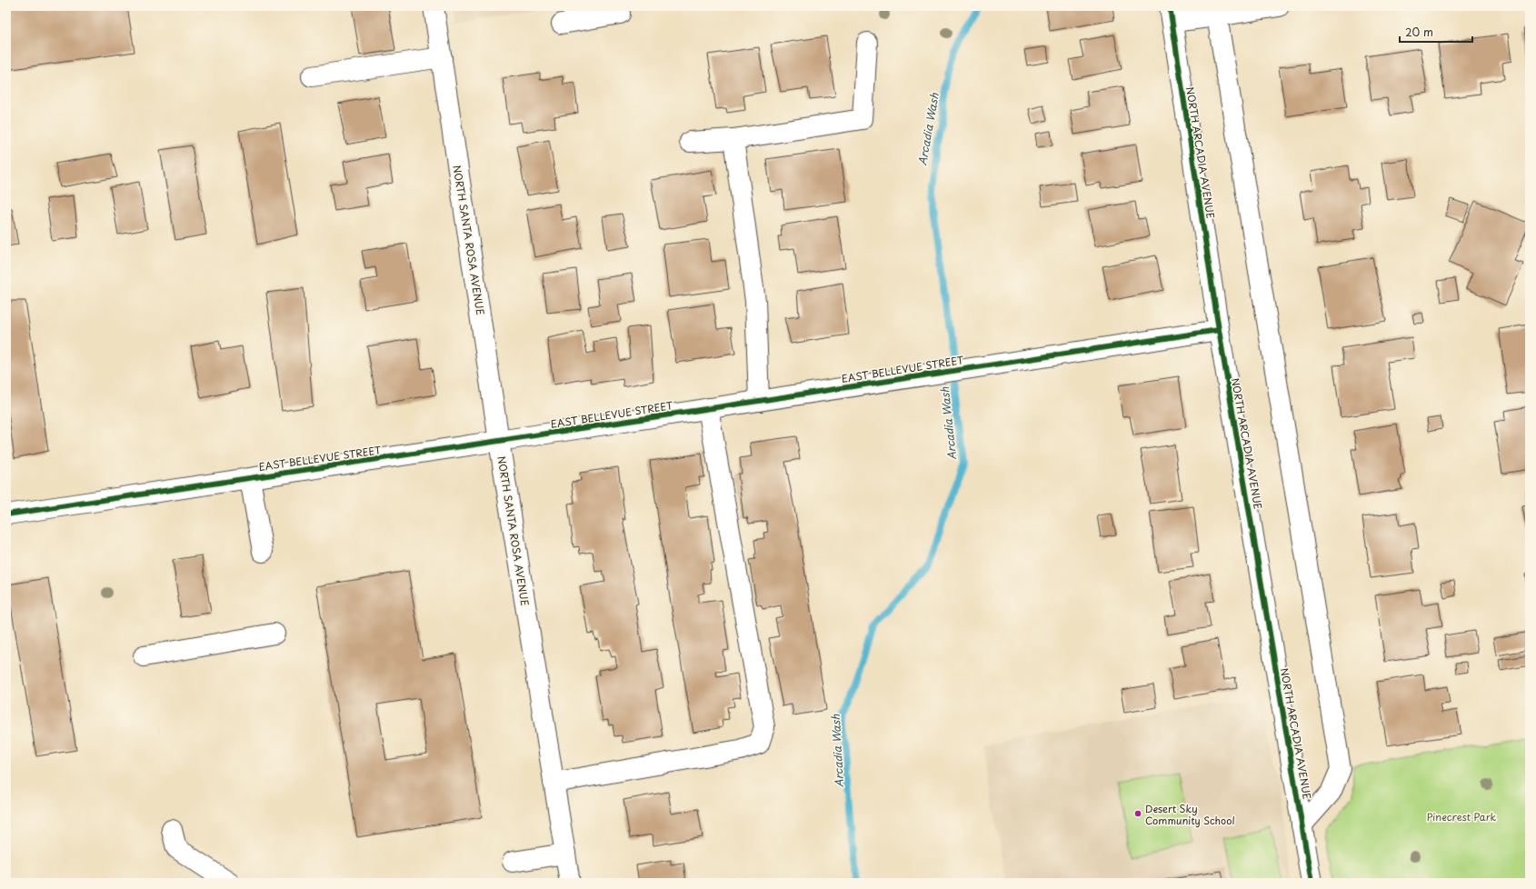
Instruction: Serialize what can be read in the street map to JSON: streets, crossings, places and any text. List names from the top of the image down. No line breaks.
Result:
{"streets":{"street":["NORTH ARCADIA AVENUE","NORTH SANTA ROSA AVENUE","EAST BELLEVUE STREET"]},"crossings":[["NORTH ARCADIA AVENUE","EAST BELLEVUE STREET"],["NORTH SANTA ROSA AVENUE","EAST BELLEVUE STREET"]],"water":["Arcadia Wash"],"parks":["Pinecrest Park"],"places":["Desert Sky Community School"],"scale_bar":"20 m"}
